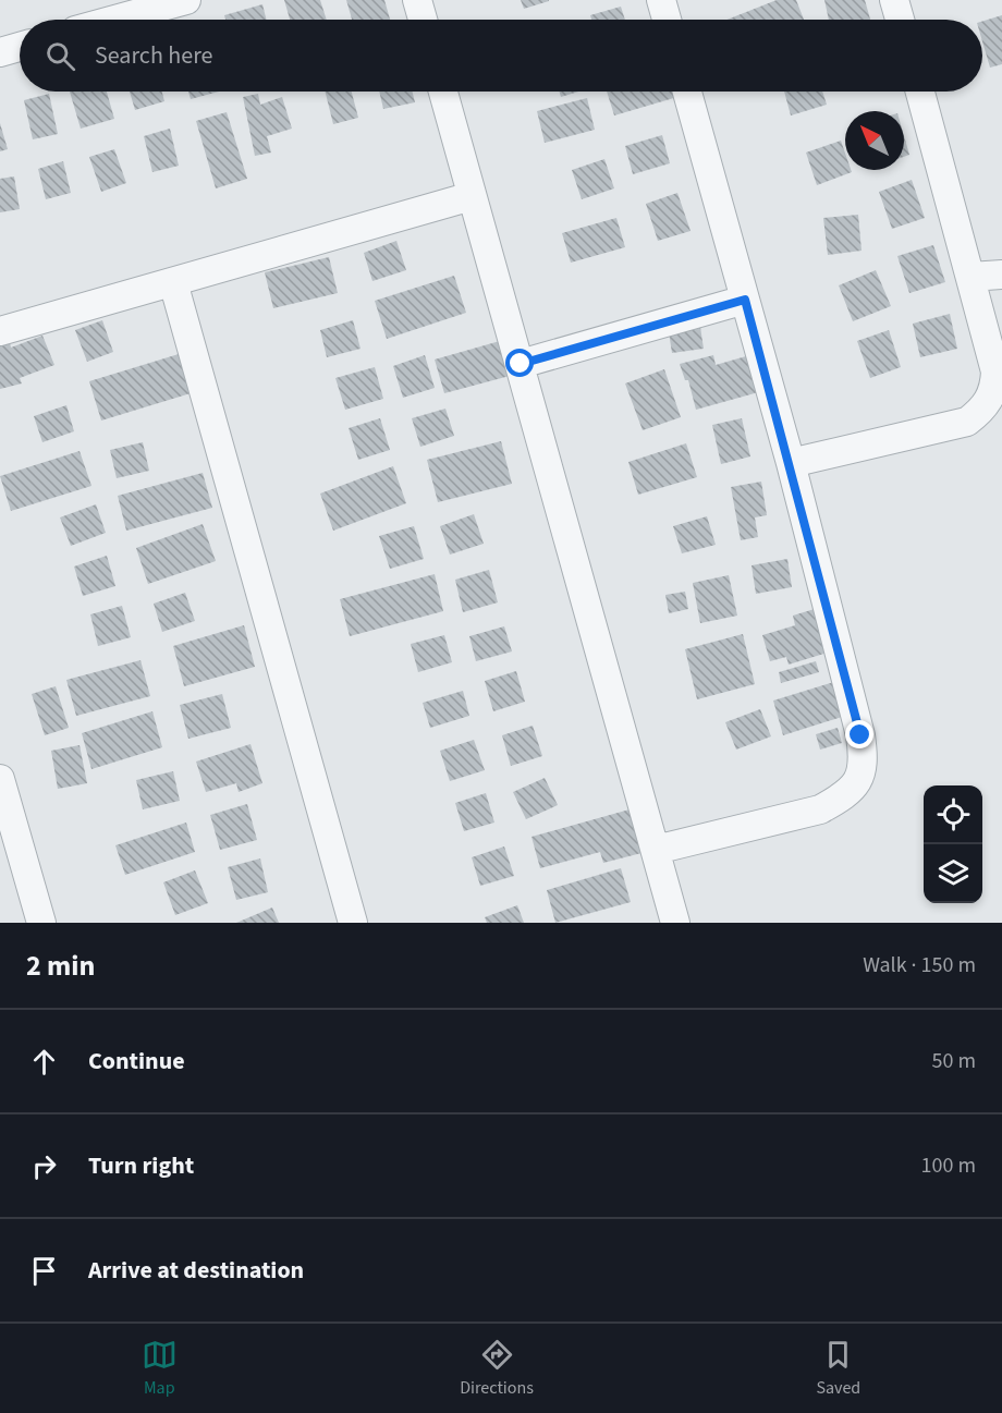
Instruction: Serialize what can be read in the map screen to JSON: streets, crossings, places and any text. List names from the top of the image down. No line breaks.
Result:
{"north":"top left","page":{"search":"Search here","heading":["2 min","Walk · 150 m"],"list":[["Continue","50 m"],["Turn right","100 m"],"Arrive at destination"],"nav":["Map","Directions","Saved"]}}
